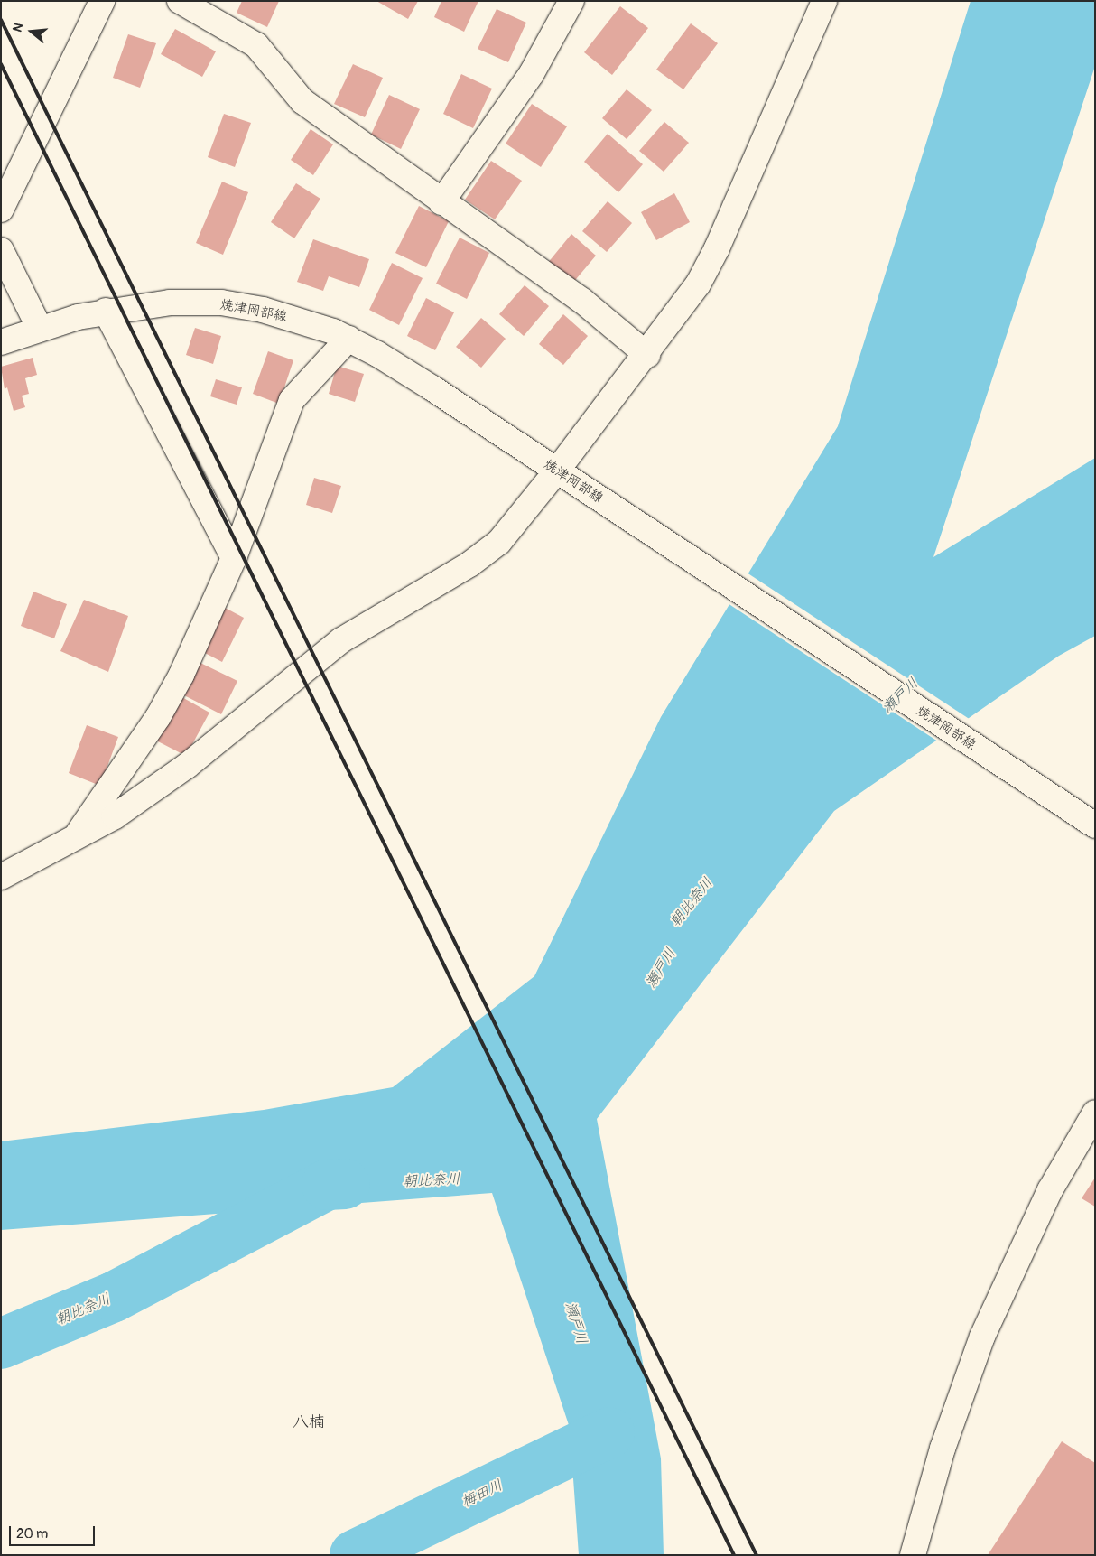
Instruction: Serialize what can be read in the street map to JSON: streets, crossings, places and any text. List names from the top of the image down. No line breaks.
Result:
{"streets":{"street":["焼津岡部線"]},"districts":["八楠"],"water":["瀬戸川","朝比奈川","梅田川"],"scale_bar":"20 m","north":"left"}
